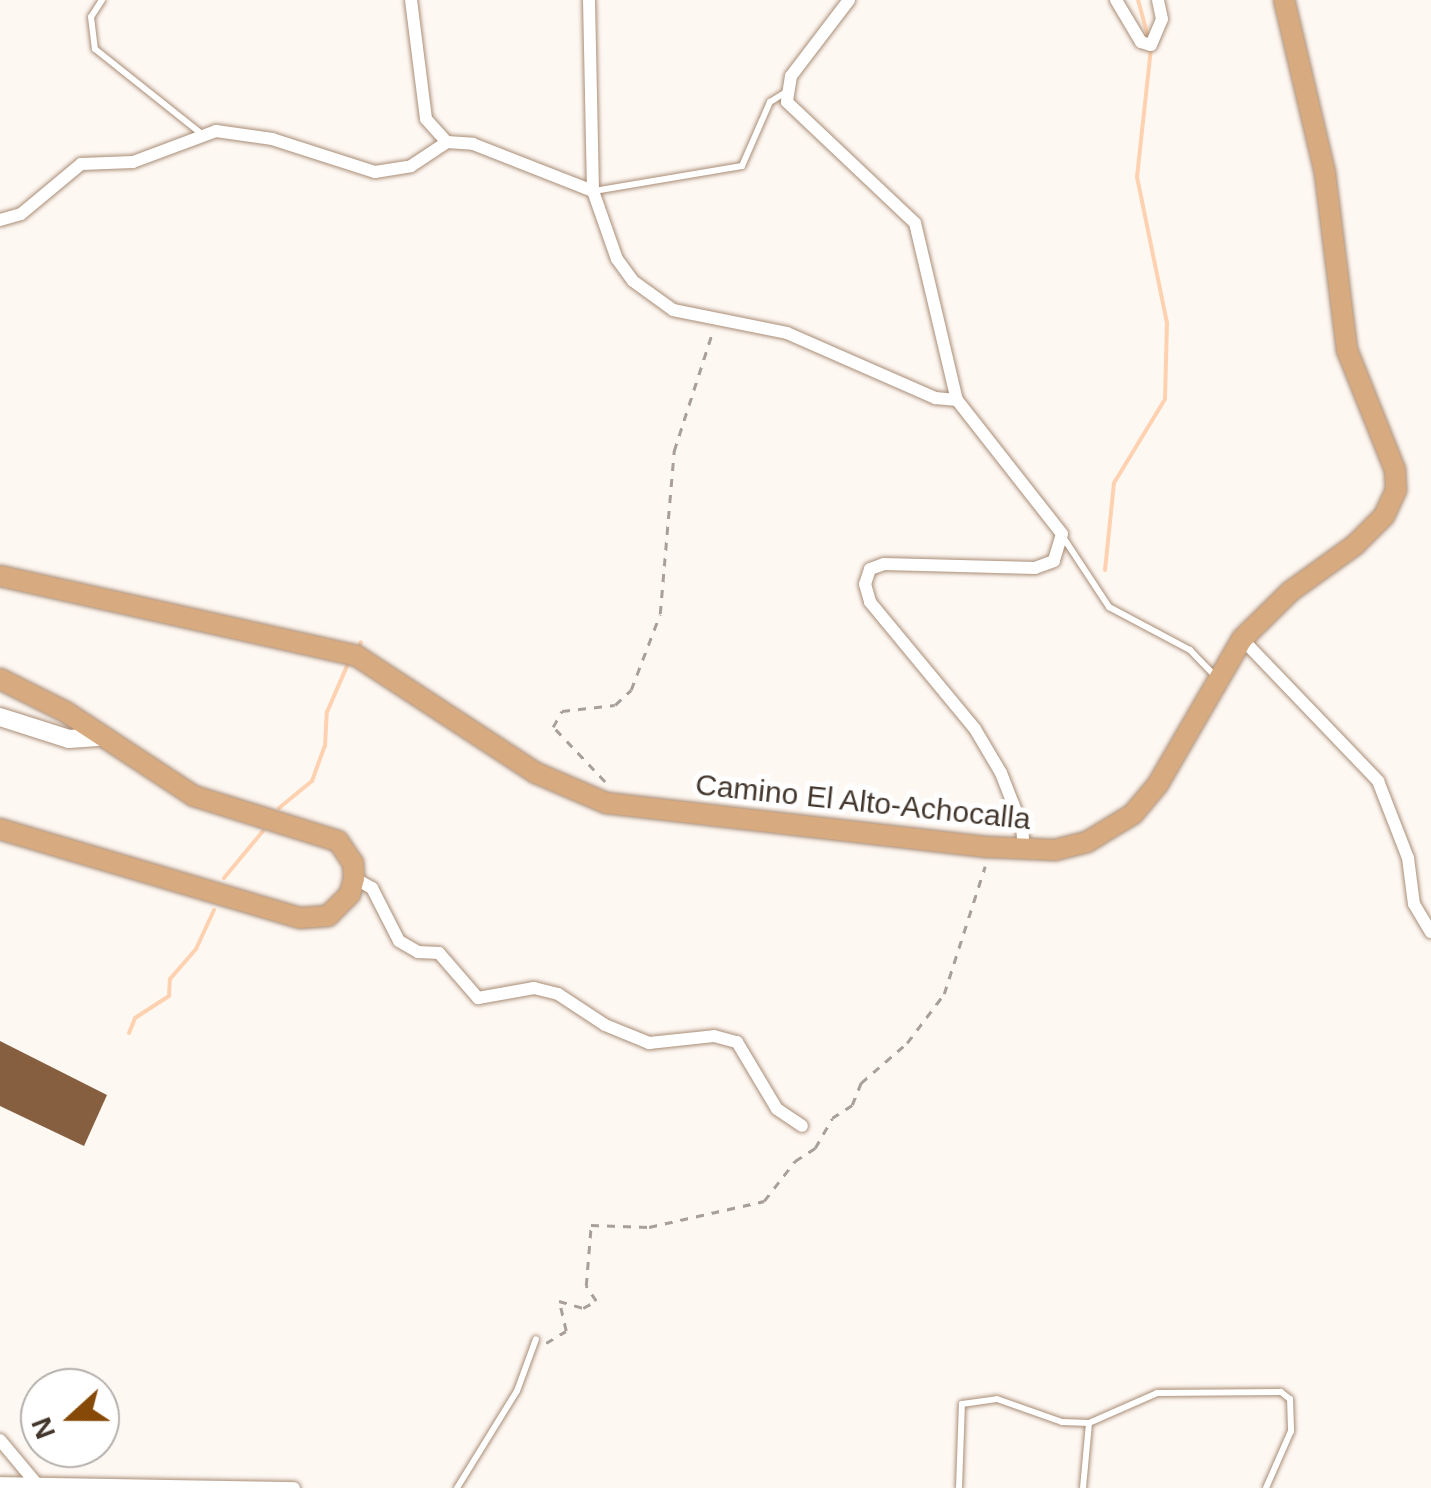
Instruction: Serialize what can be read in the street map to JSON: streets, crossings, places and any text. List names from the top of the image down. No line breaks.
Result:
{"streets":{"main road":["Camino El Alto-Achocalla"]},"north":"left"}
